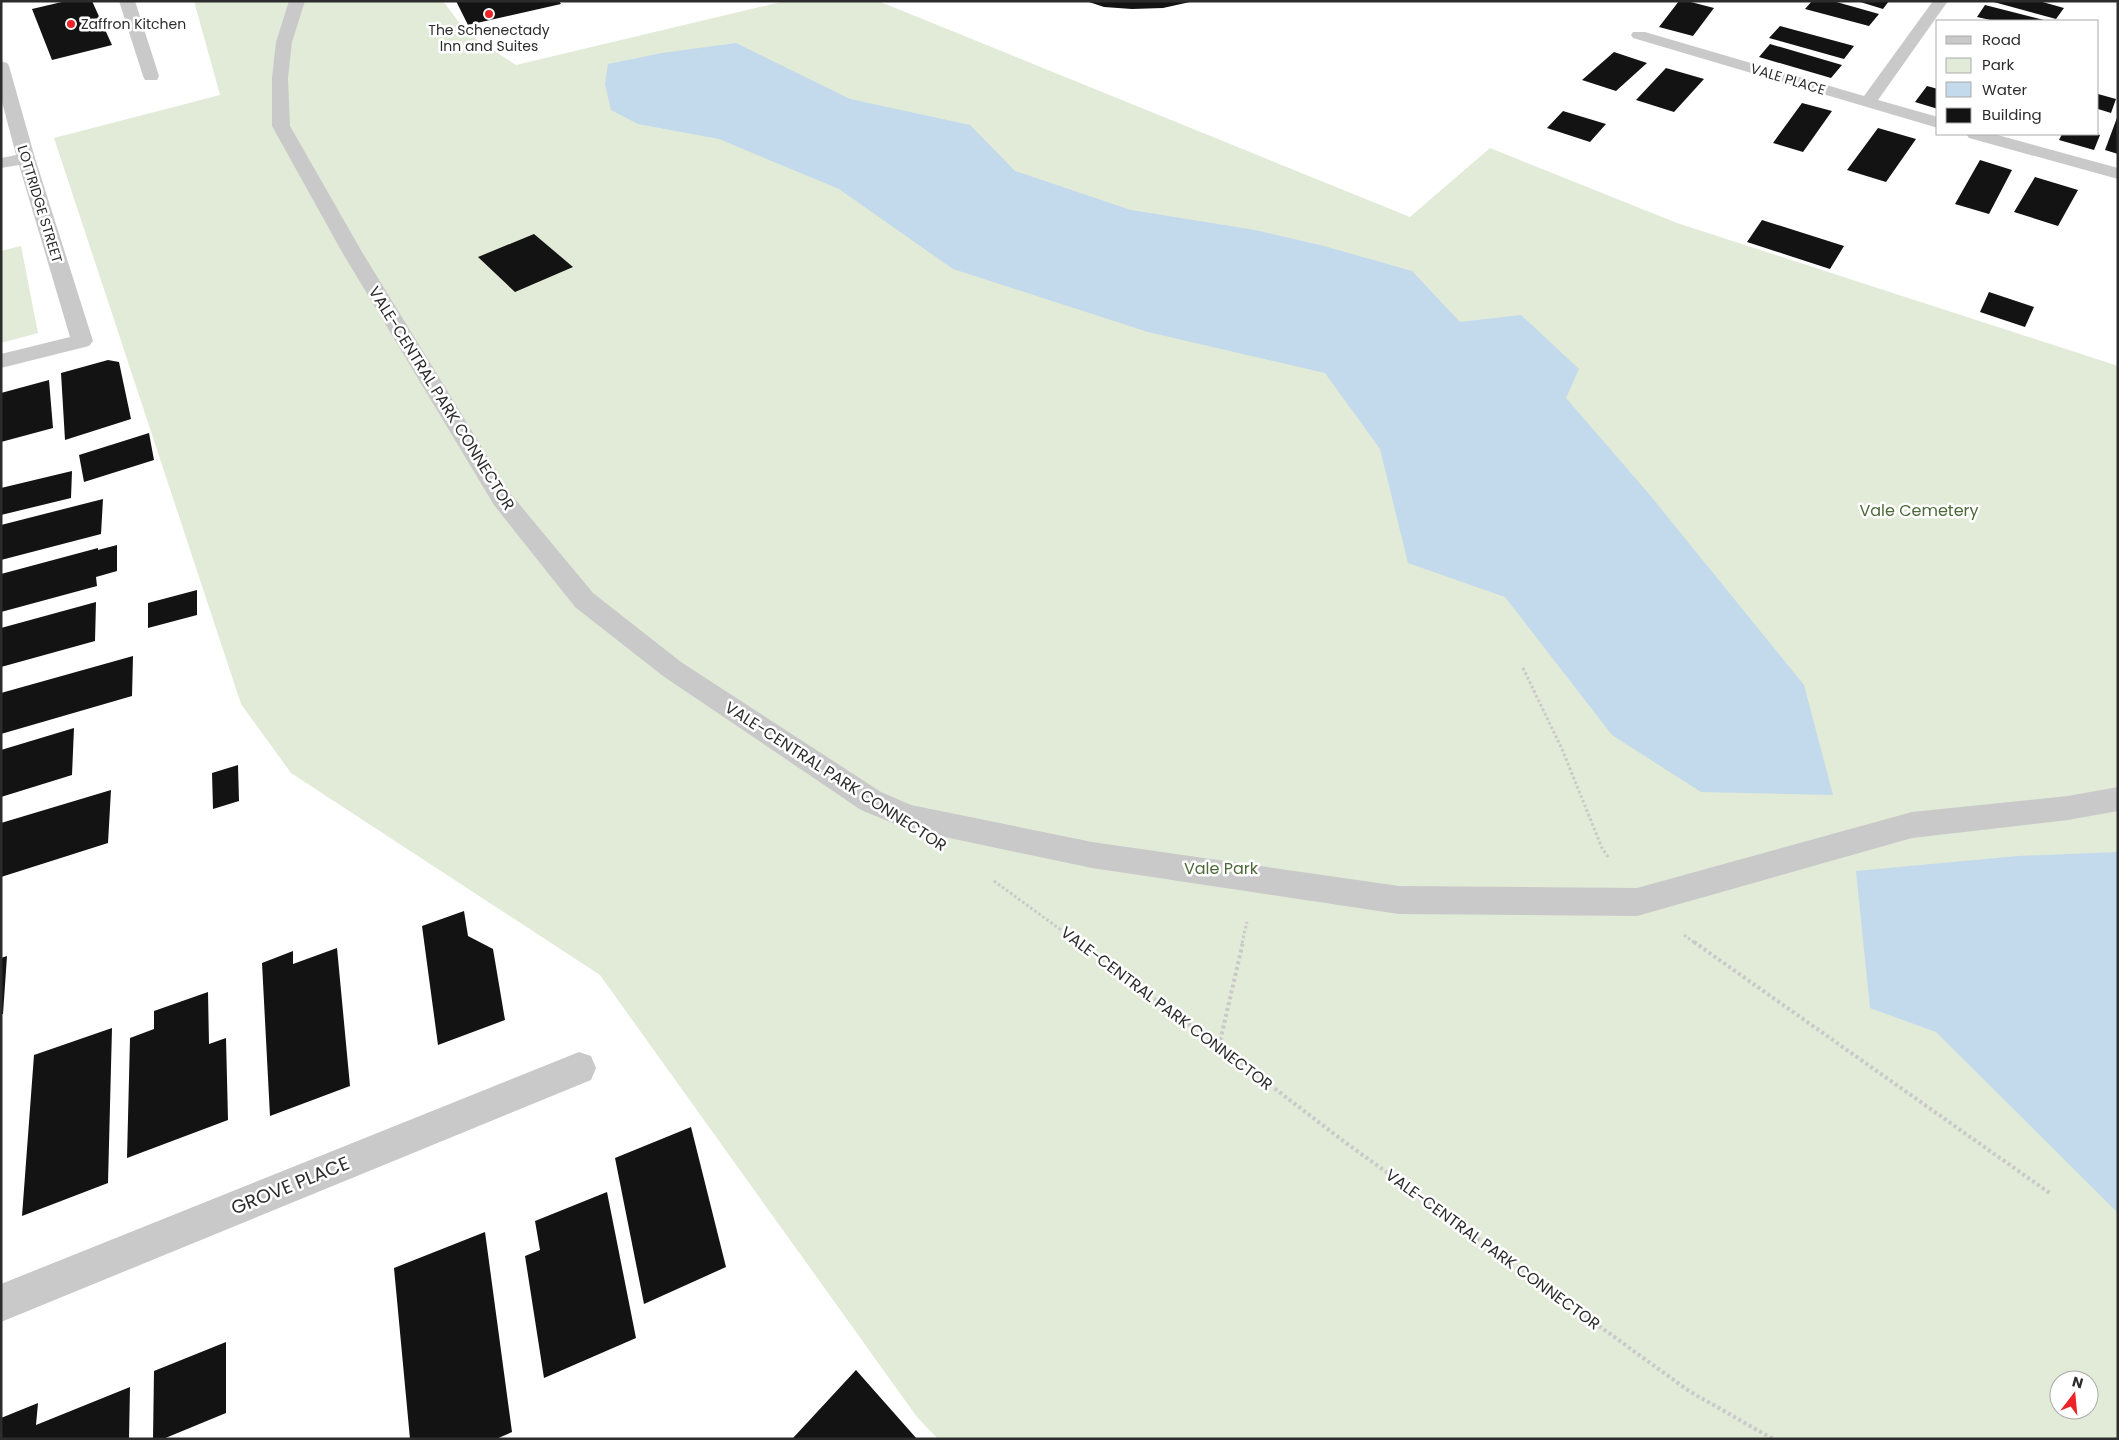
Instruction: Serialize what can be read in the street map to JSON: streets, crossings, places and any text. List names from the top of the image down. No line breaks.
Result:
{"streets":{"street":["VALE PLACE","LOTTRIDGE STREET","VALE-CENTRAL PARK CONNECTOR","GROVE PLACE"]},"parks":["Vale Cemetery","Vale Park"],"places":["The Schenectady Inn and Suites","Zaffron Kitchen"],"legend":["Road","Park","Water","Building"],"north":"top"}
